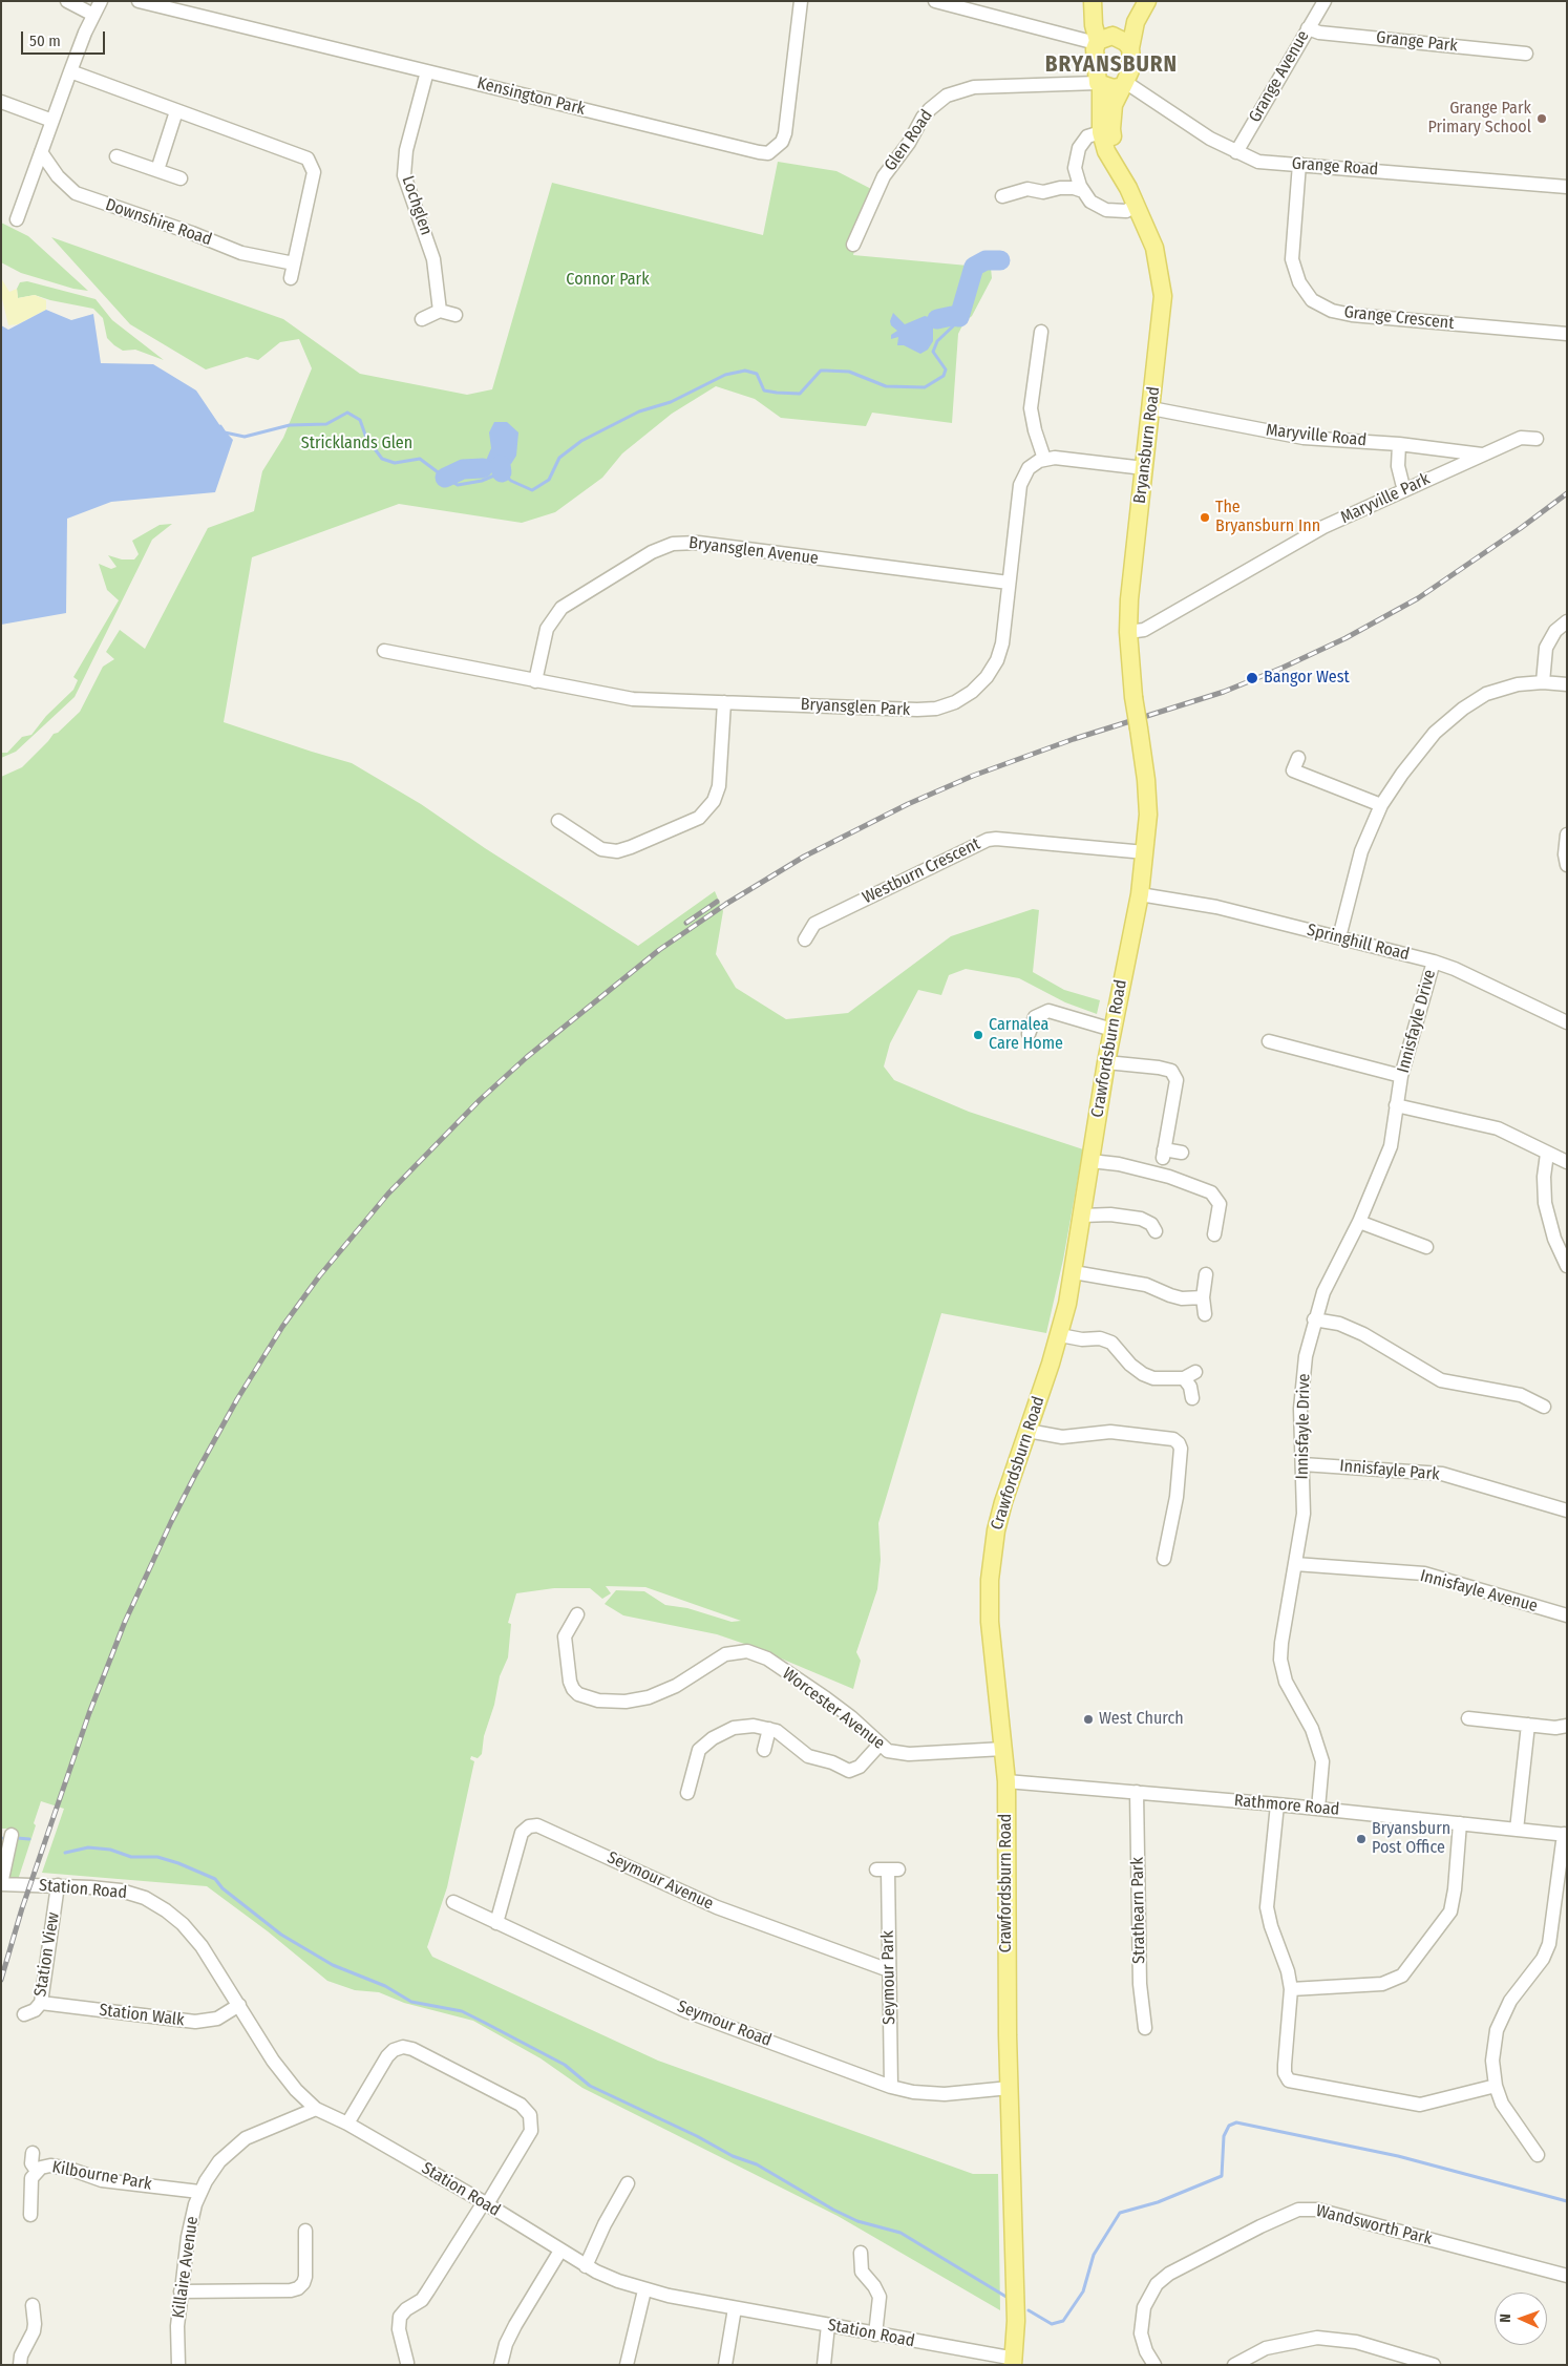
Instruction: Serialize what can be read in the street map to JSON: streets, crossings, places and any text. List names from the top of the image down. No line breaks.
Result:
{"streets":{"main road":["Bryansburn Road","Crawfordsburn Road"],"street":["Grange Park","Grange Avenue","Kensington Park","Glen Road","Grange Road","Lochglen","Downshire Road","Grange Crescent","Maryville Road","Maryville Park","Bryansglen Avenue","Bryansglen Park","Westburn Crescent","Springhill Road","Innisfayle Drive","Innisfayle Park","Innisfayle Avenue","Worcester Avenue","Rathmore Road","Seymour Avenue","Station Road","Strathearn Park","Station View","Seymour Park","Station Walk","Seymour Road","Kilbourne Park","Wandsworth Park","Killaire Avenue"]},"crossings":[["Grange Park","Grange Avenue"],["Grange Avenue","Grange Road"],["Kensington Park","Lochglen"],["Glen Road","Bryansburn Road"],["Grange Road","Grange Crescent"],["Grange Road","Bryansburn Road"],["Maryville Road","Bryansburn Road"],["Maryville Road","Maryville Park"],["Bryansburn Road","Maryville Park"],["Bryansburn Road","Crawfordsburn Road"],["Bryansglen Avenue","Bryansglen Park"],["Westburn Crescent","Crawfordsburn Road"],["Springhill Road","Innisfayle Drive"],["Springhill Road","Crawfordsburn Road"],["Innisfayle Drive","Innisfayle Park"],["Innisfayle Drive","Innisfayle Avenue"],["Innisfayle Drive","Rathmore Road"],["Crawfordsburn Road","Worcester Avenue"],["Crawfordsburn Road","Rathmore Road"],["Crawfordsburn Road","Station Road"],["Crawfordsburn Road","Seymour Road"],["Rathmore Road","Strathearn Park"],["Seymour Avenue","Seymour Park"],["Seymour Avenue","Seymour Road"],["Station Road","Station View"],["Station Road","Station Walk"],["Station Road","Killaire Avenue"],["Station View","Station Walk"],["Seymour Park","Seymour Road"],["Kilbourne Park","Killaire Avenue"]],"districts":["BRYANSBURN"],"parks":["Connor Park","Stricklands Glen"],"places":["Grange Park Primary School","The Bryansburn Inn","Bangor West","Carnalea Care Home","West Church","Bryansburn Post Office"],"scale_bar":"50 m","north":"left"}
